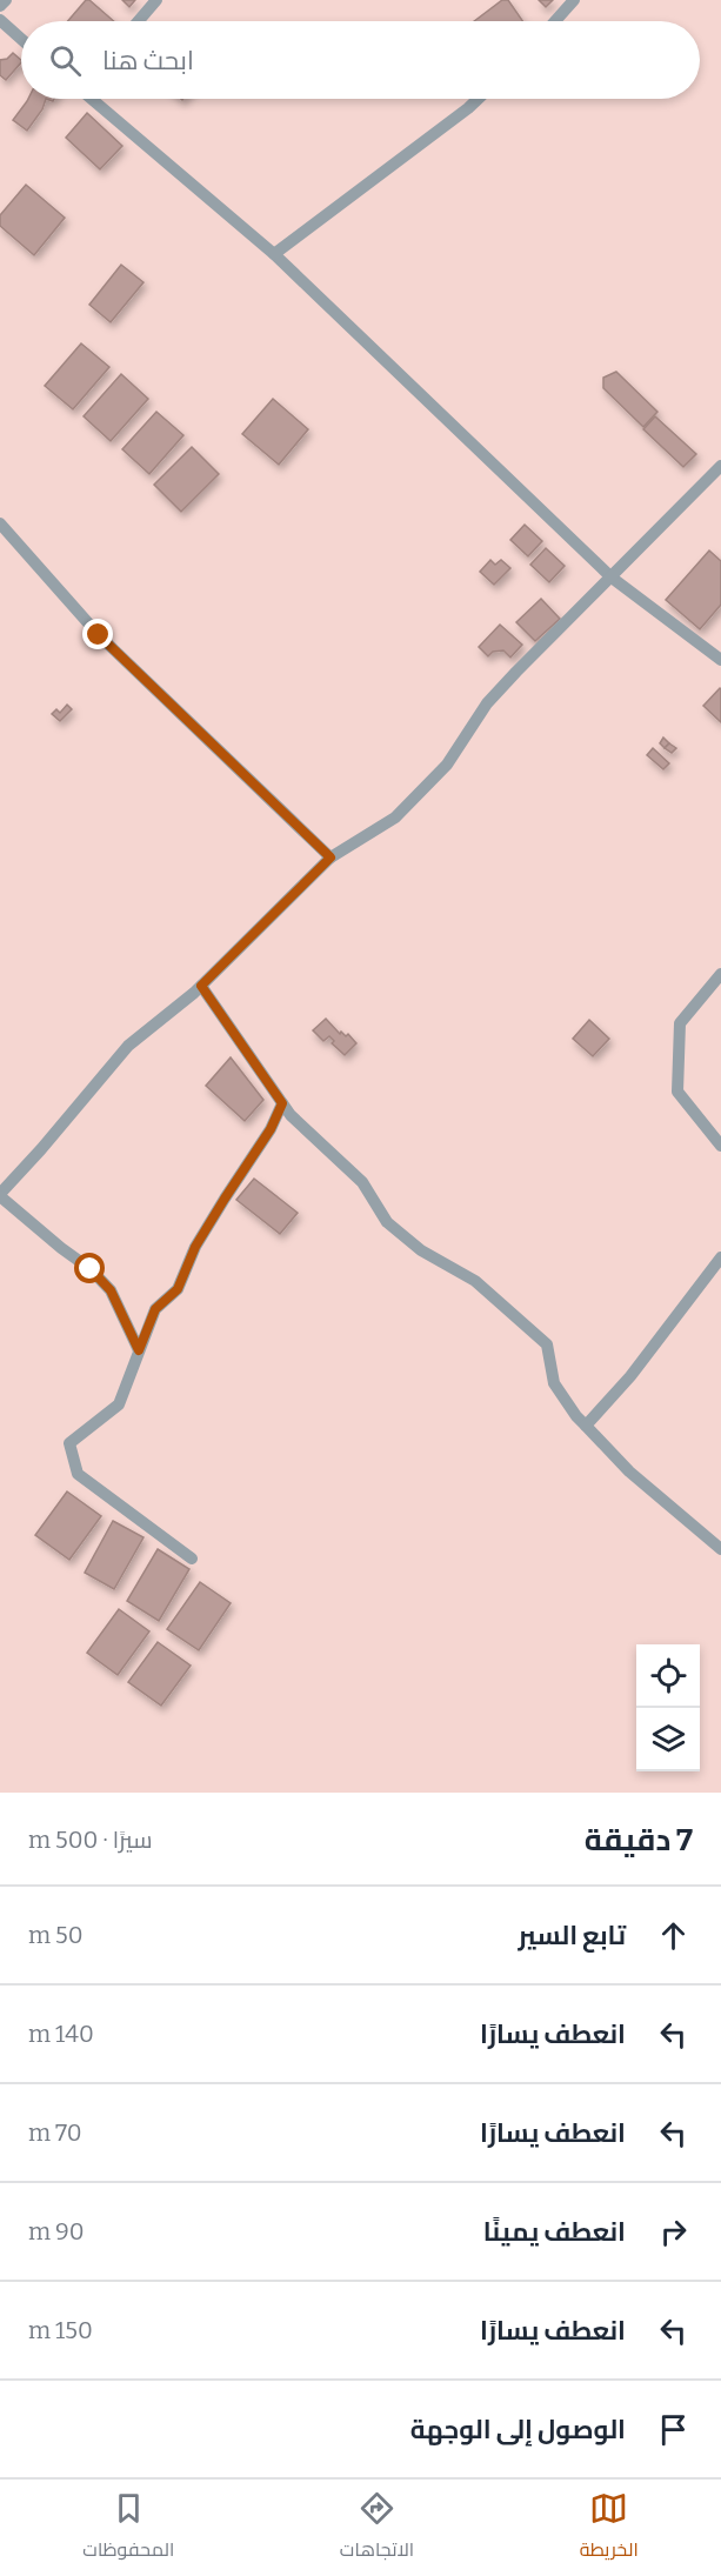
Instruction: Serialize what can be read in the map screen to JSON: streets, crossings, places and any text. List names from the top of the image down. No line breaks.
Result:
{"page":{"search":"ابحث هنا","heading":["7 دقيقة","سيرًا · 500 m"],"list":[["تابع السير","50 m"],["انعطف يسارًا","140 m"],["انعطف يسارًا","70 m"],["انعطف يمينًا","90 m"],["انعطف يسارًا","150 m"],"الوصول إلى الوجهة"],"nav":["الخريطة","الاتجاهات","المحفوظات"]}}
